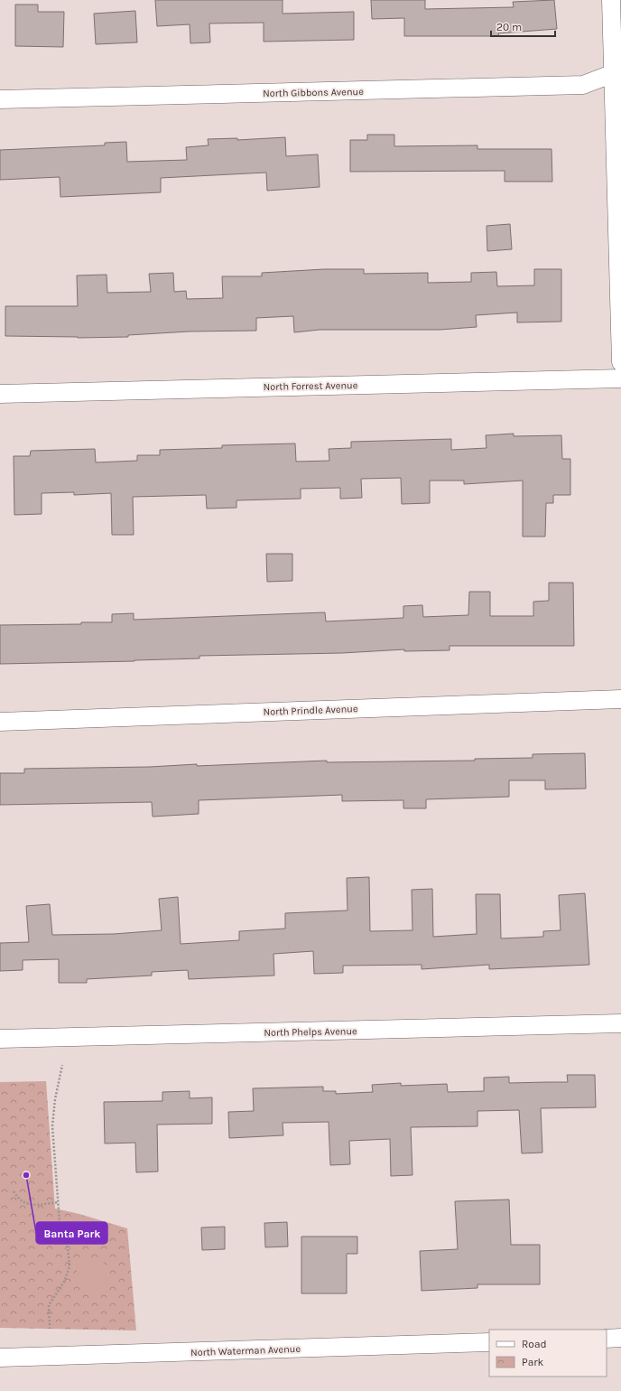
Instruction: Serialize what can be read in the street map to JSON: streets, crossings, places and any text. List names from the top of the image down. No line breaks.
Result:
{"streets":{"street":["North Gibbons Avenue","North Forrest Avenue","North Prindle Avenue","North Phelps Avenue","North Waterman Avenue"]},"places":["Banta Park"],"legend":["Road","Park"],"scale_bar":"20 m"}
